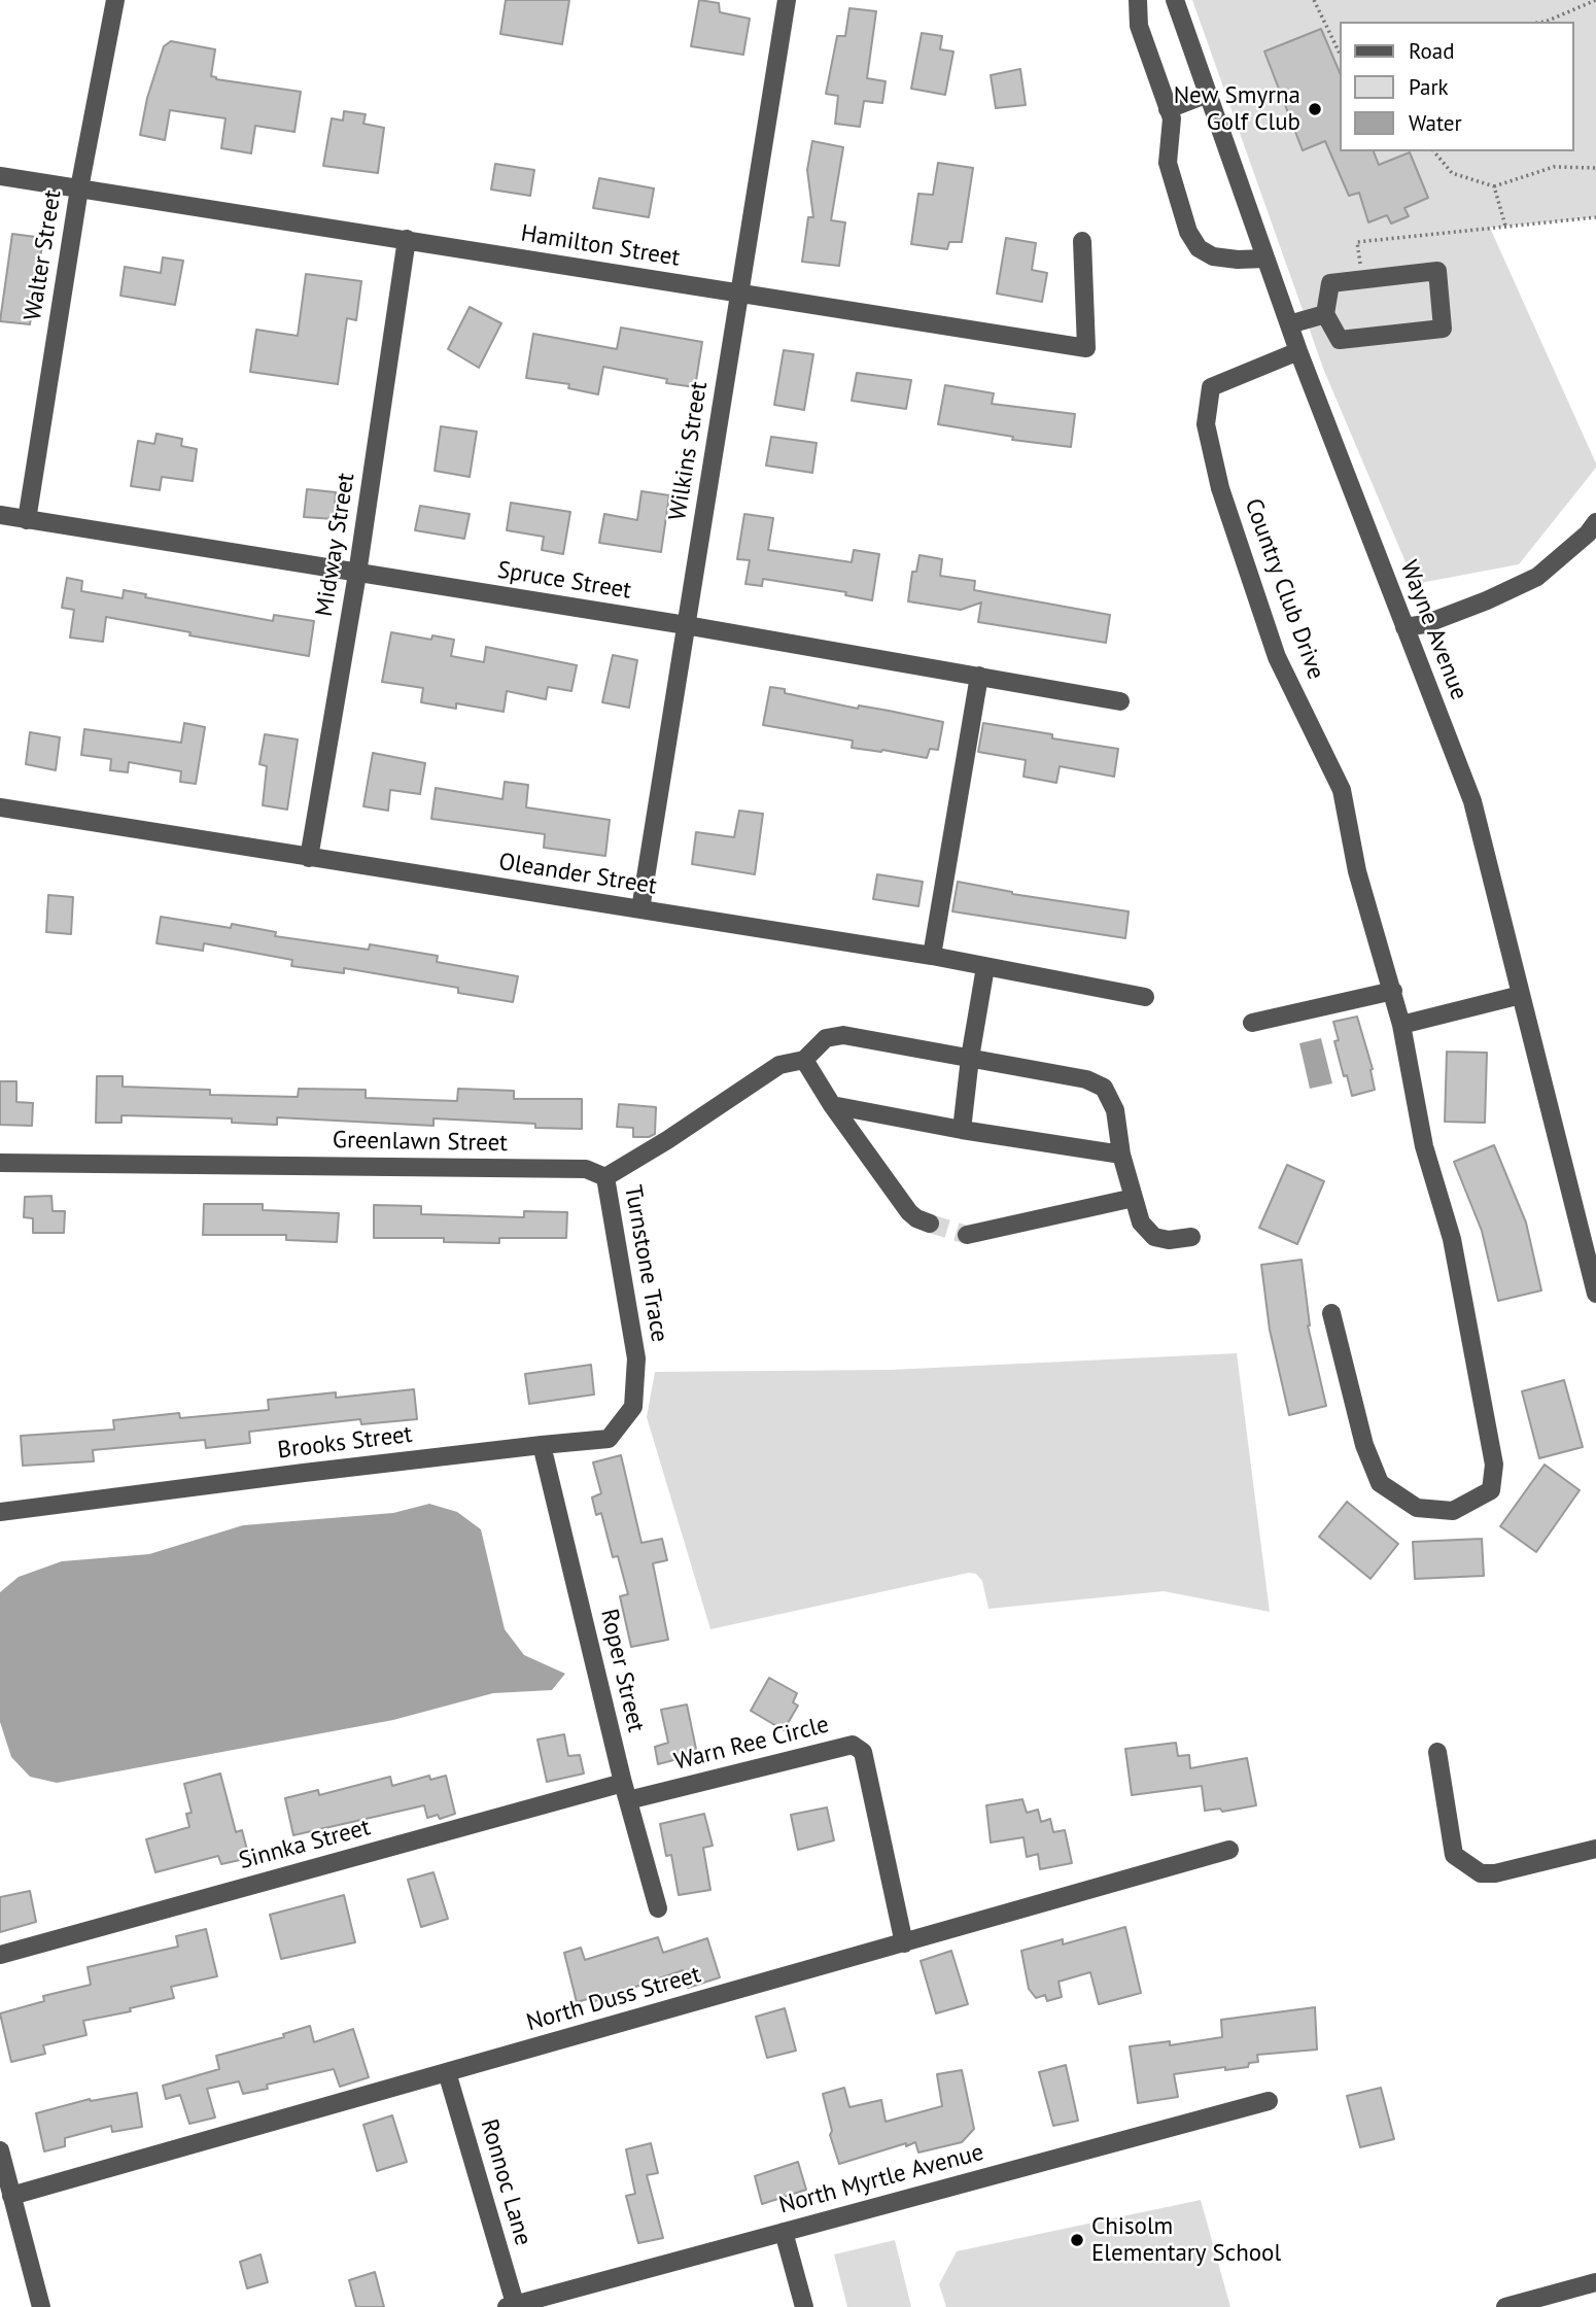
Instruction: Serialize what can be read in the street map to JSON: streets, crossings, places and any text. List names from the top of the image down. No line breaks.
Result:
{"streets":{"street":["Hamilton Street","Walter Street","Wilkins Street","Midway Street","Spruce Street","Country Club Drive","Wayne Avenue","Oleander Street","Greenlawn Street","Turnstone Trace","Brooks Street","Roper Street","Warn Ree Circle","Sinnka Street","North Duss Street","North Myrtle Avenue","Ronnoc Lane"]},"crossings":[["Hamilton Street","Walter Street"],["Hamilton Street","Wilkins Street"],["Hamilton Street","Midway Street"],["Walter Street","Spruce Street"],["Wilkins Street","Spruce Street"],["Wilkins Street","Oleander Street"],["Midway Street","Spruce Street"],["Midway Street","Oleander Street"],["Country Club Drive","Wayne Avenue"],["Greenlawn Street","Turnstone Trace"],["Turnstone Trace","Brooks Street"],["Brooks Street","Roper Street"],["Roper Street","Warn Ree Circle"],["Roper Street","Sinnka Street"],["Warn Ree Circle","Sinnka Street"],["Warn Ree Circle","North Duss Street"],["North Duss Street","Ronnoc Lane"],["North Myrtle Avenue","Ronnoc Lane"]],"places":["New Smyrna Golf Club","Chisolm Elementary School"],"legend":["Road","Park","Water"]}
